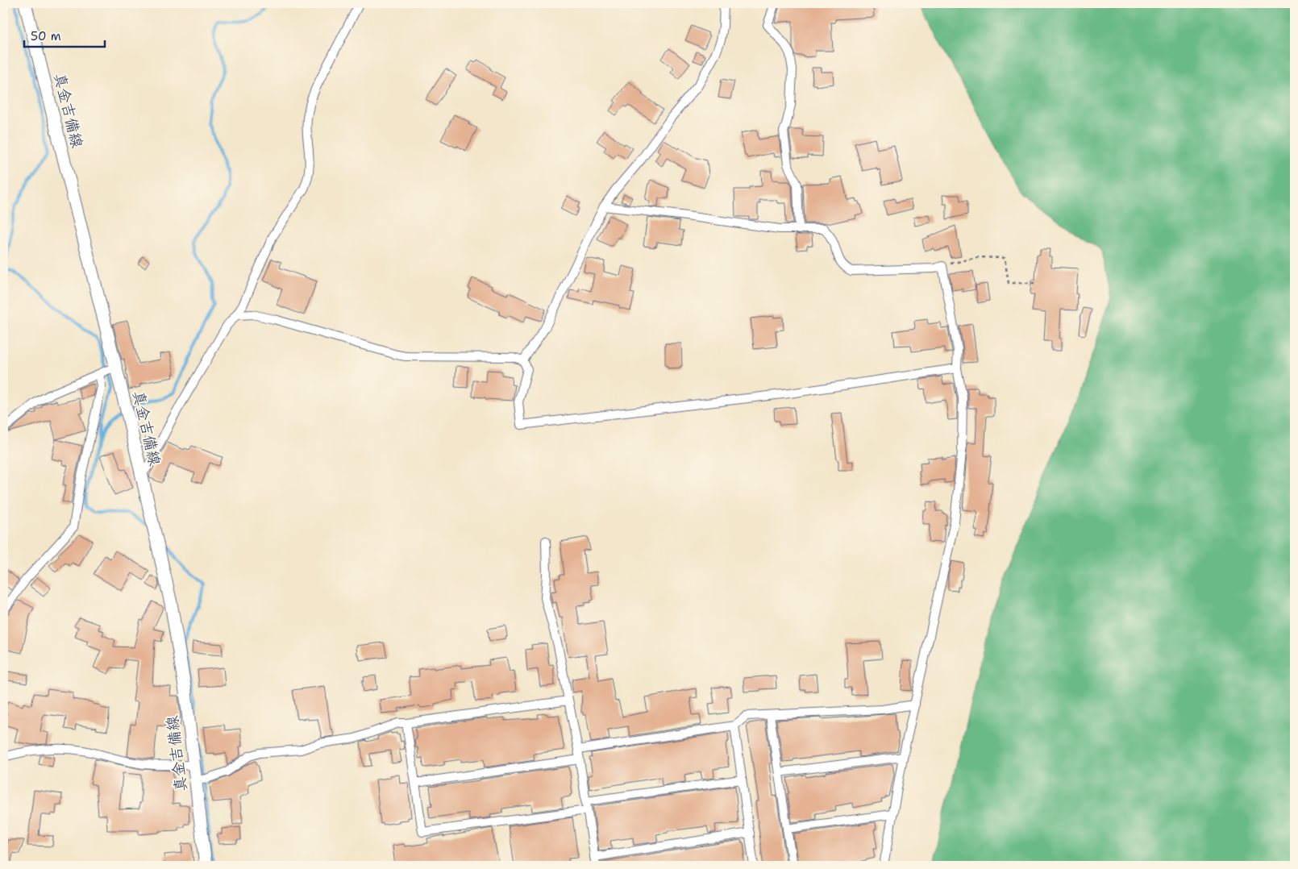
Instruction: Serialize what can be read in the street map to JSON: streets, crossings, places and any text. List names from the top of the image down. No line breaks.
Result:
{"streets":{"main road":["真金吉備線"]},"scale_bar":"50 m"}
